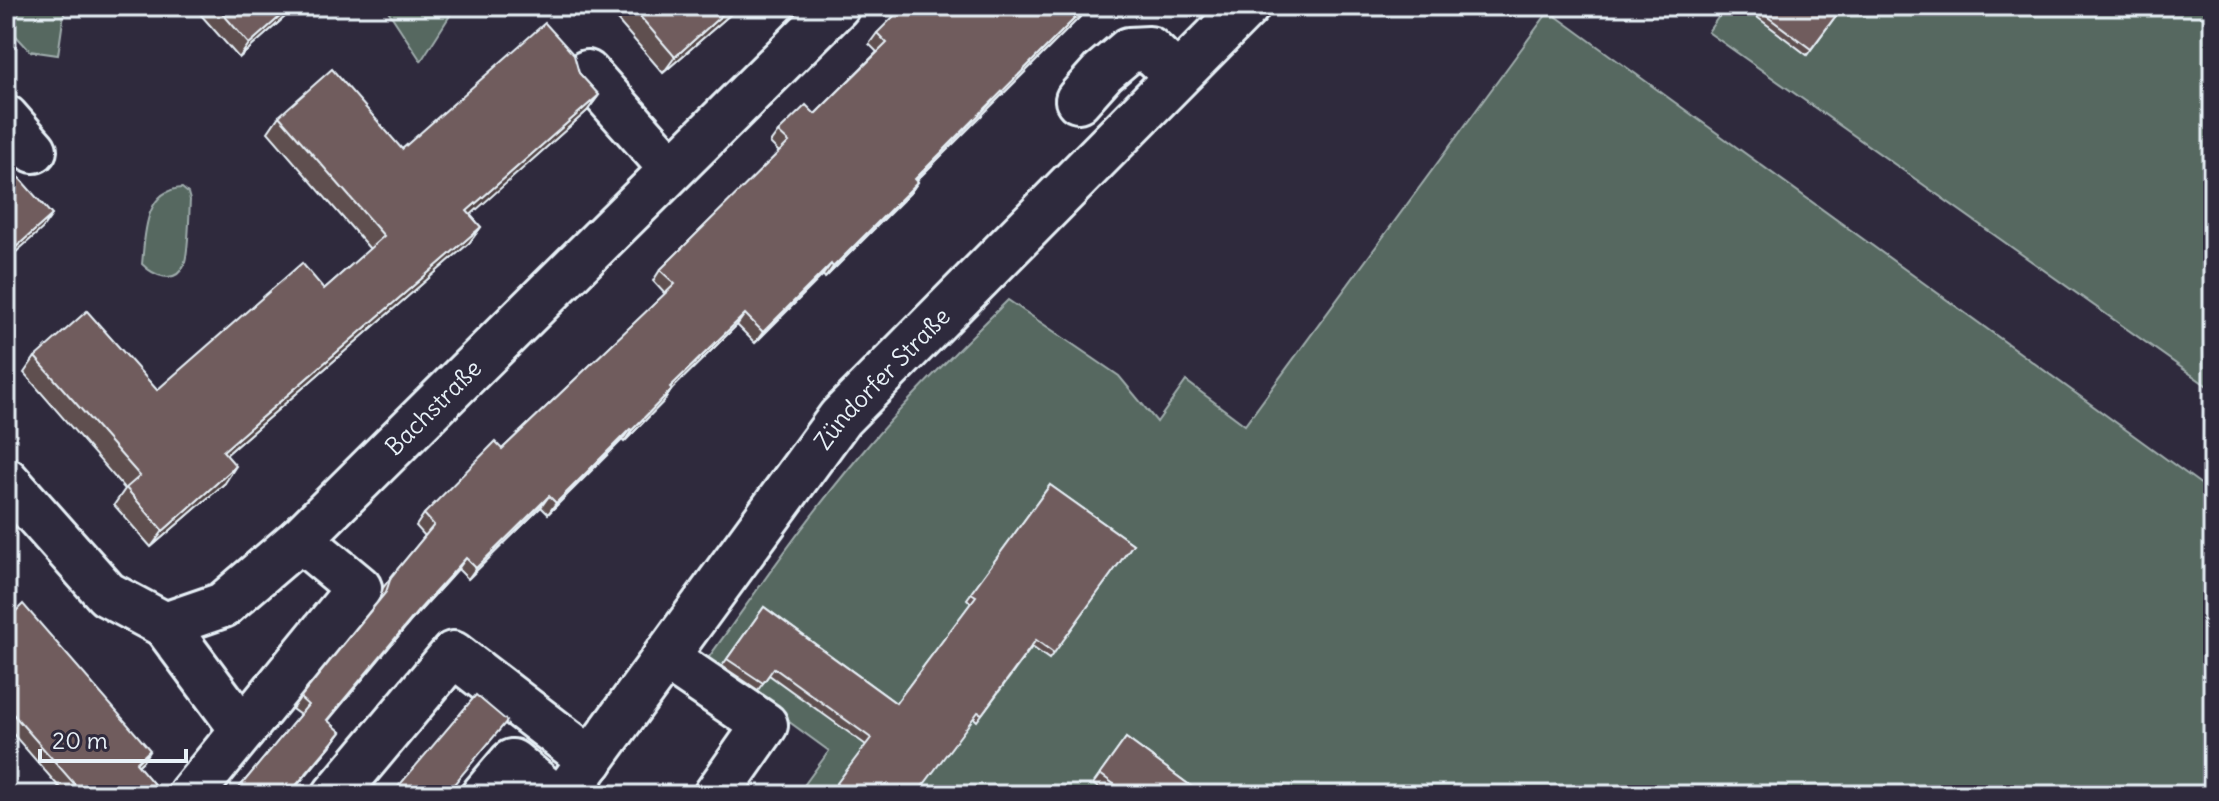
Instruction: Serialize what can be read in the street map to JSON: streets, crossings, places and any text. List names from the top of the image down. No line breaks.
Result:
{"streets":{"street":["Zündorfer Straße","Bachstraße"]},"scale_bar":"20 m"}
